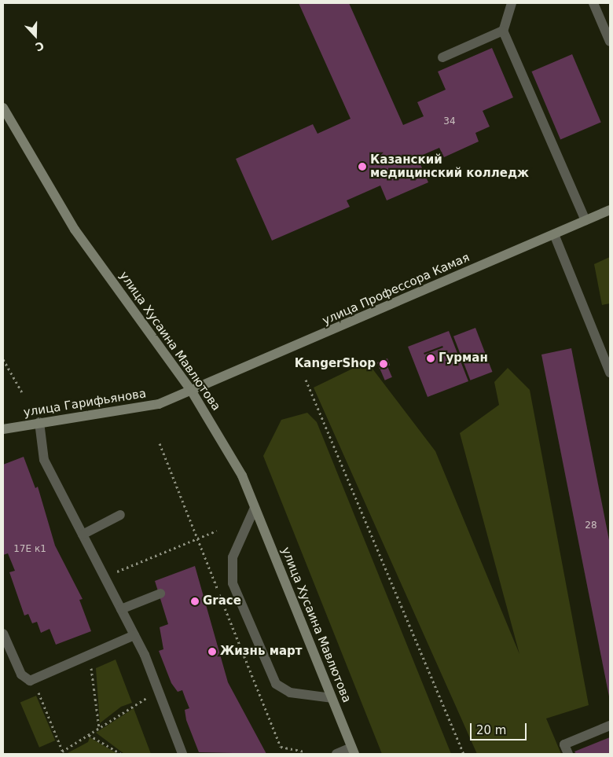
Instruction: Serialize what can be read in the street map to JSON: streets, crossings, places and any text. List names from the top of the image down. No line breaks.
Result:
{"streets":{"street":["улица Профессора Камая","улица Хусаина Мавлютова","улица Гарифьянова"]},"crossings":[["улица Профессора Камая","улица Хусаина Мавлютова"],["улица Профессора Камая","улица Гарифьянова"],["улица Хусаина Мавлютова","улица Гарифьянова"]],"places":["Казанский медицинский колледж","Гурман","KangerShop","Grace","Жизнь март"],"house_numbers":["34","28","17Е к1"],"scale_bar":"20 m","north":"bottom"}
